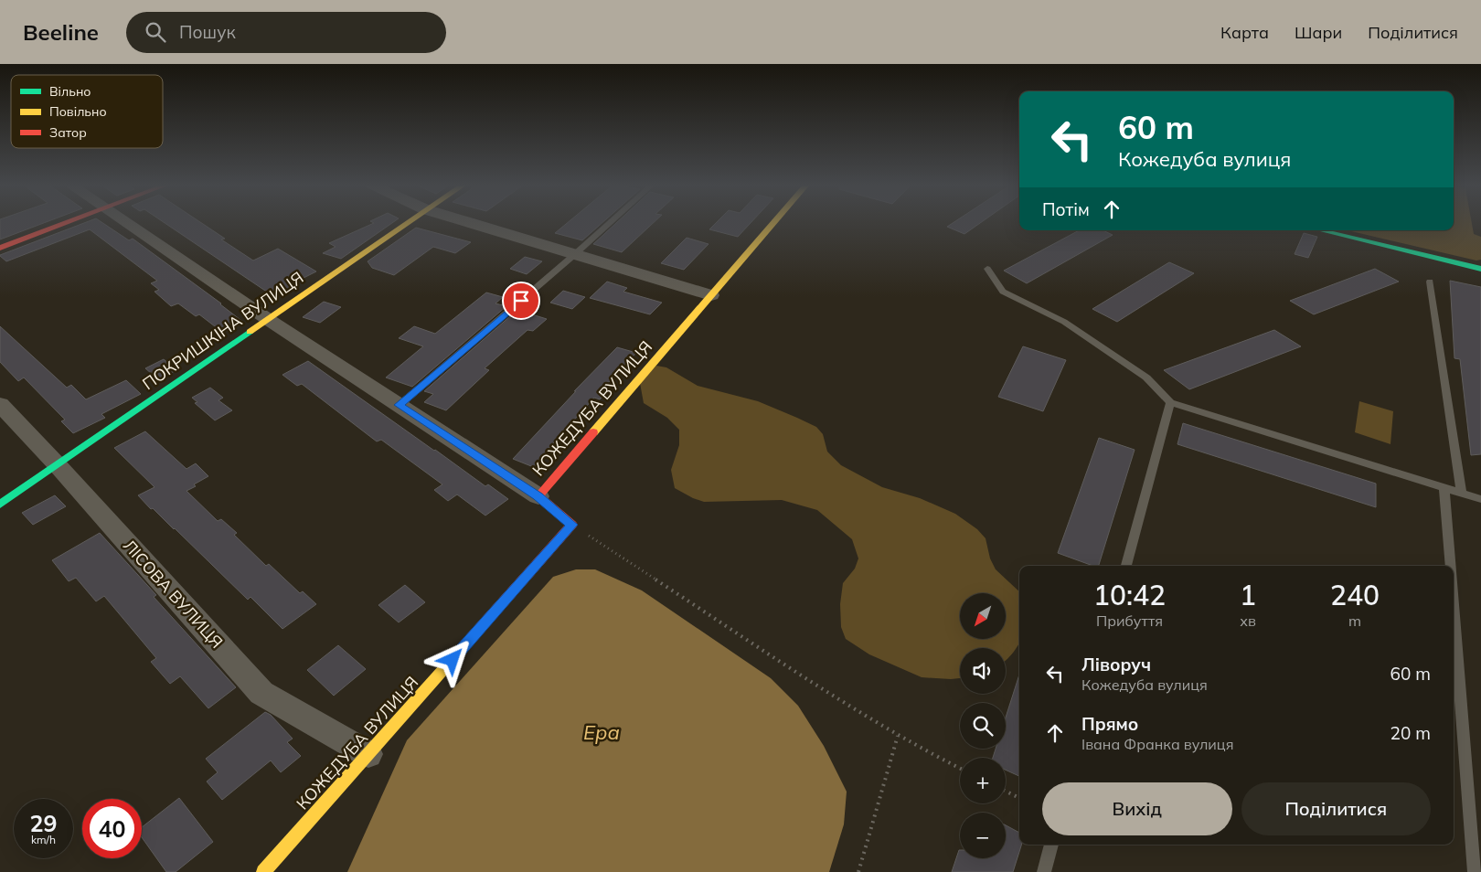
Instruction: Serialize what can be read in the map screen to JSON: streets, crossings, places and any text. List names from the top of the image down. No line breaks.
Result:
{"streets":{"street":["ПОКРИШКІНА ВУЛИЦЯ","КОЖЕДУБА ВУЛИЦЯ","ЛІСОВА ВУЛИЦЯ"]},"crossings":[["ПОКРИШКІНА ВУЛИЦЯ","ЛІСОВА ВУЛИЦЯ"],["КОЖЕДУБА ВУЛИЦЯ","ЛІСОВА ВУЛИЦЯ"]],"water":["Ера"],"legend":["Вільно","Повільно","Затор"],"north":"bottom left","page":{"header":"Beeline","search":"Пошук","nav":["Карта","Шари","Поділитися"],"turn":["60 m","Кожедуба вулиця"],"then":"Потім","eta":["10:42","Прибуття","1","хв","240","m"],"map_buttons":["+","−"],"list":[{"name":"Ліворуч","note":"Кожедуба вулиця","value":"60 m"},{"name":"Прямо","note":"Івана Франка вулиця","value":"20 m"}],"buttons":["Вихід","Поділитися"],"speed":"29 km/h","limit":"40"}}
